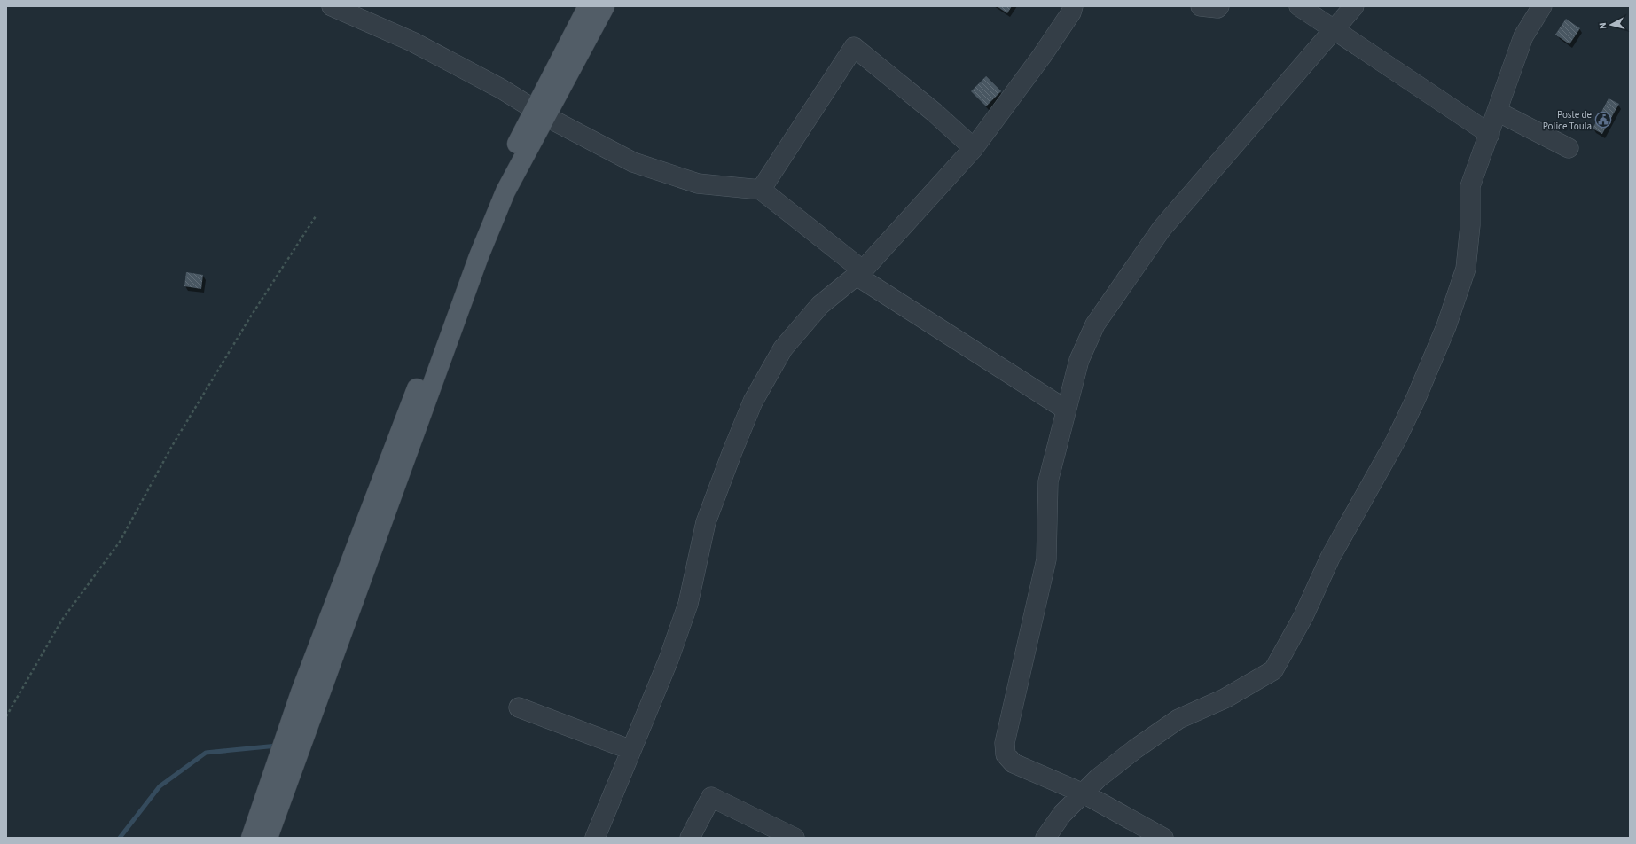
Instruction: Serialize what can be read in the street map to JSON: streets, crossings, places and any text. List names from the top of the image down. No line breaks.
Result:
{"places":{"public building":["Poste de Police Toula"]},"north":"left"}
